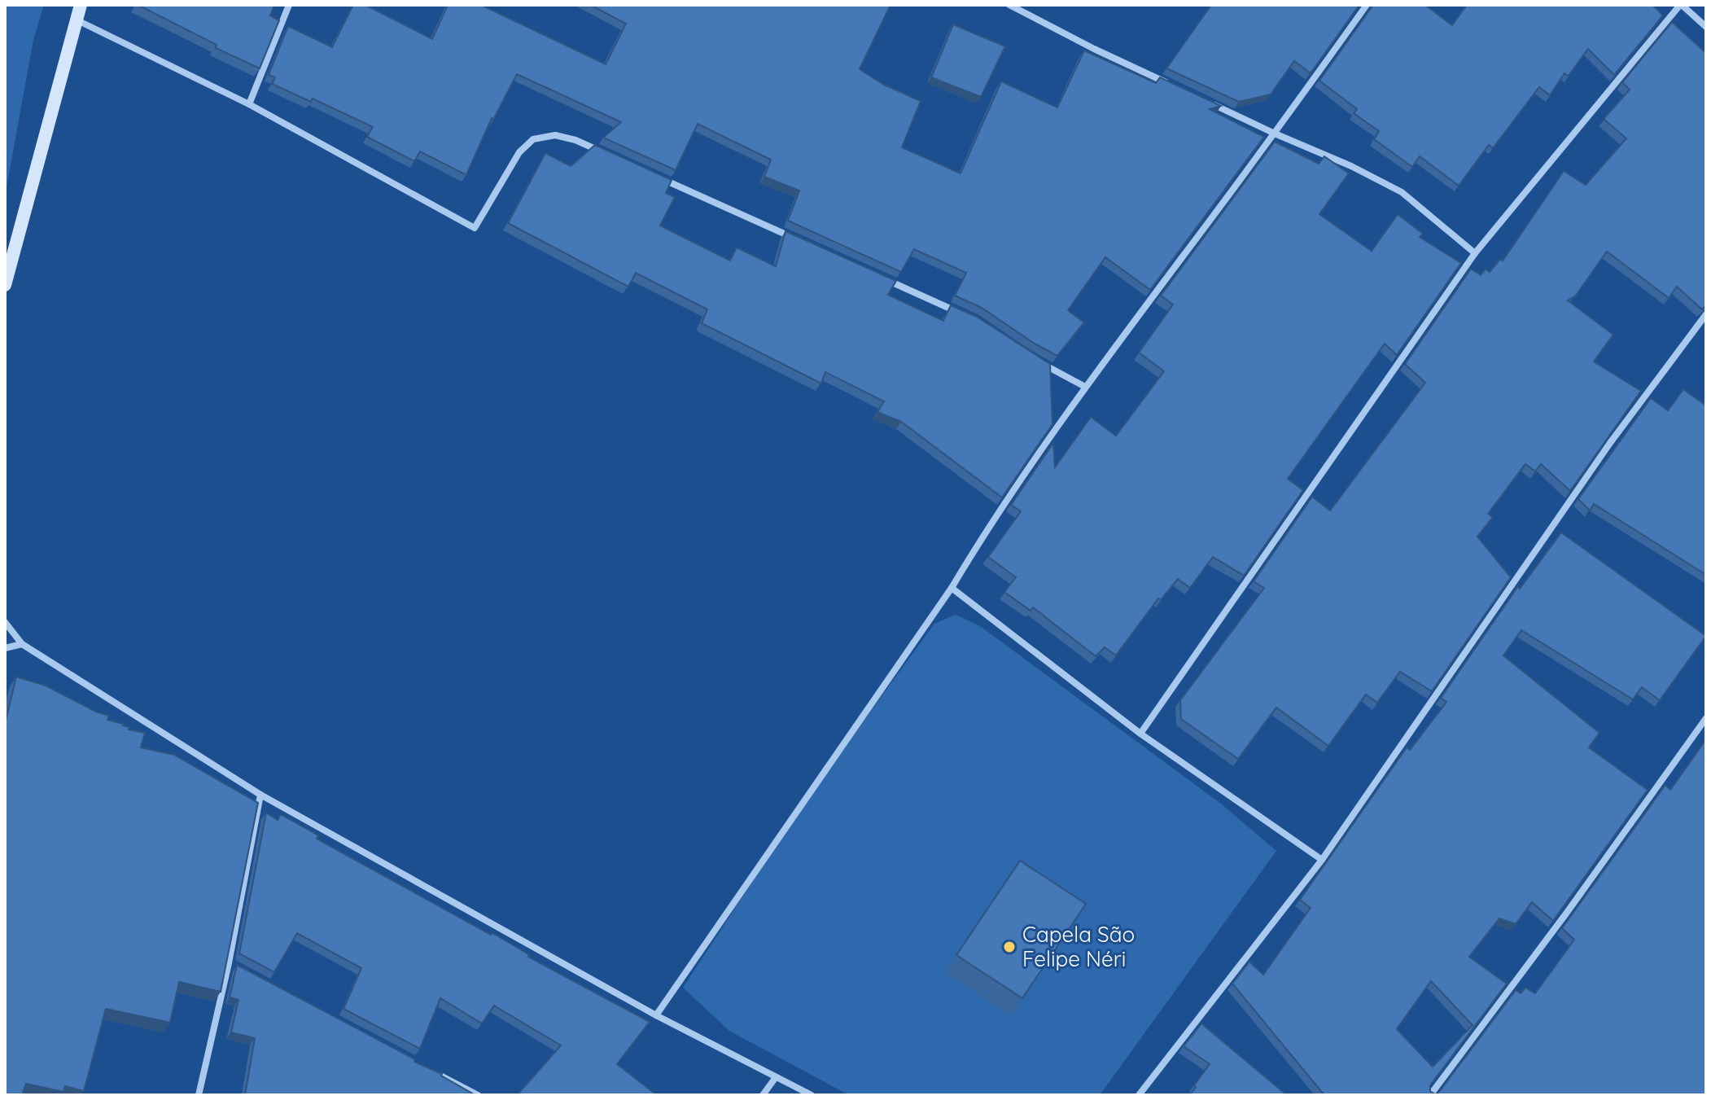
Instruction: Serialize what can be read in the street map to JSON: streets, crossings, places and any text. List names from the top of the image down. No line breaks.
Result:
{"places":["Capela São Felipe Néri"]}
